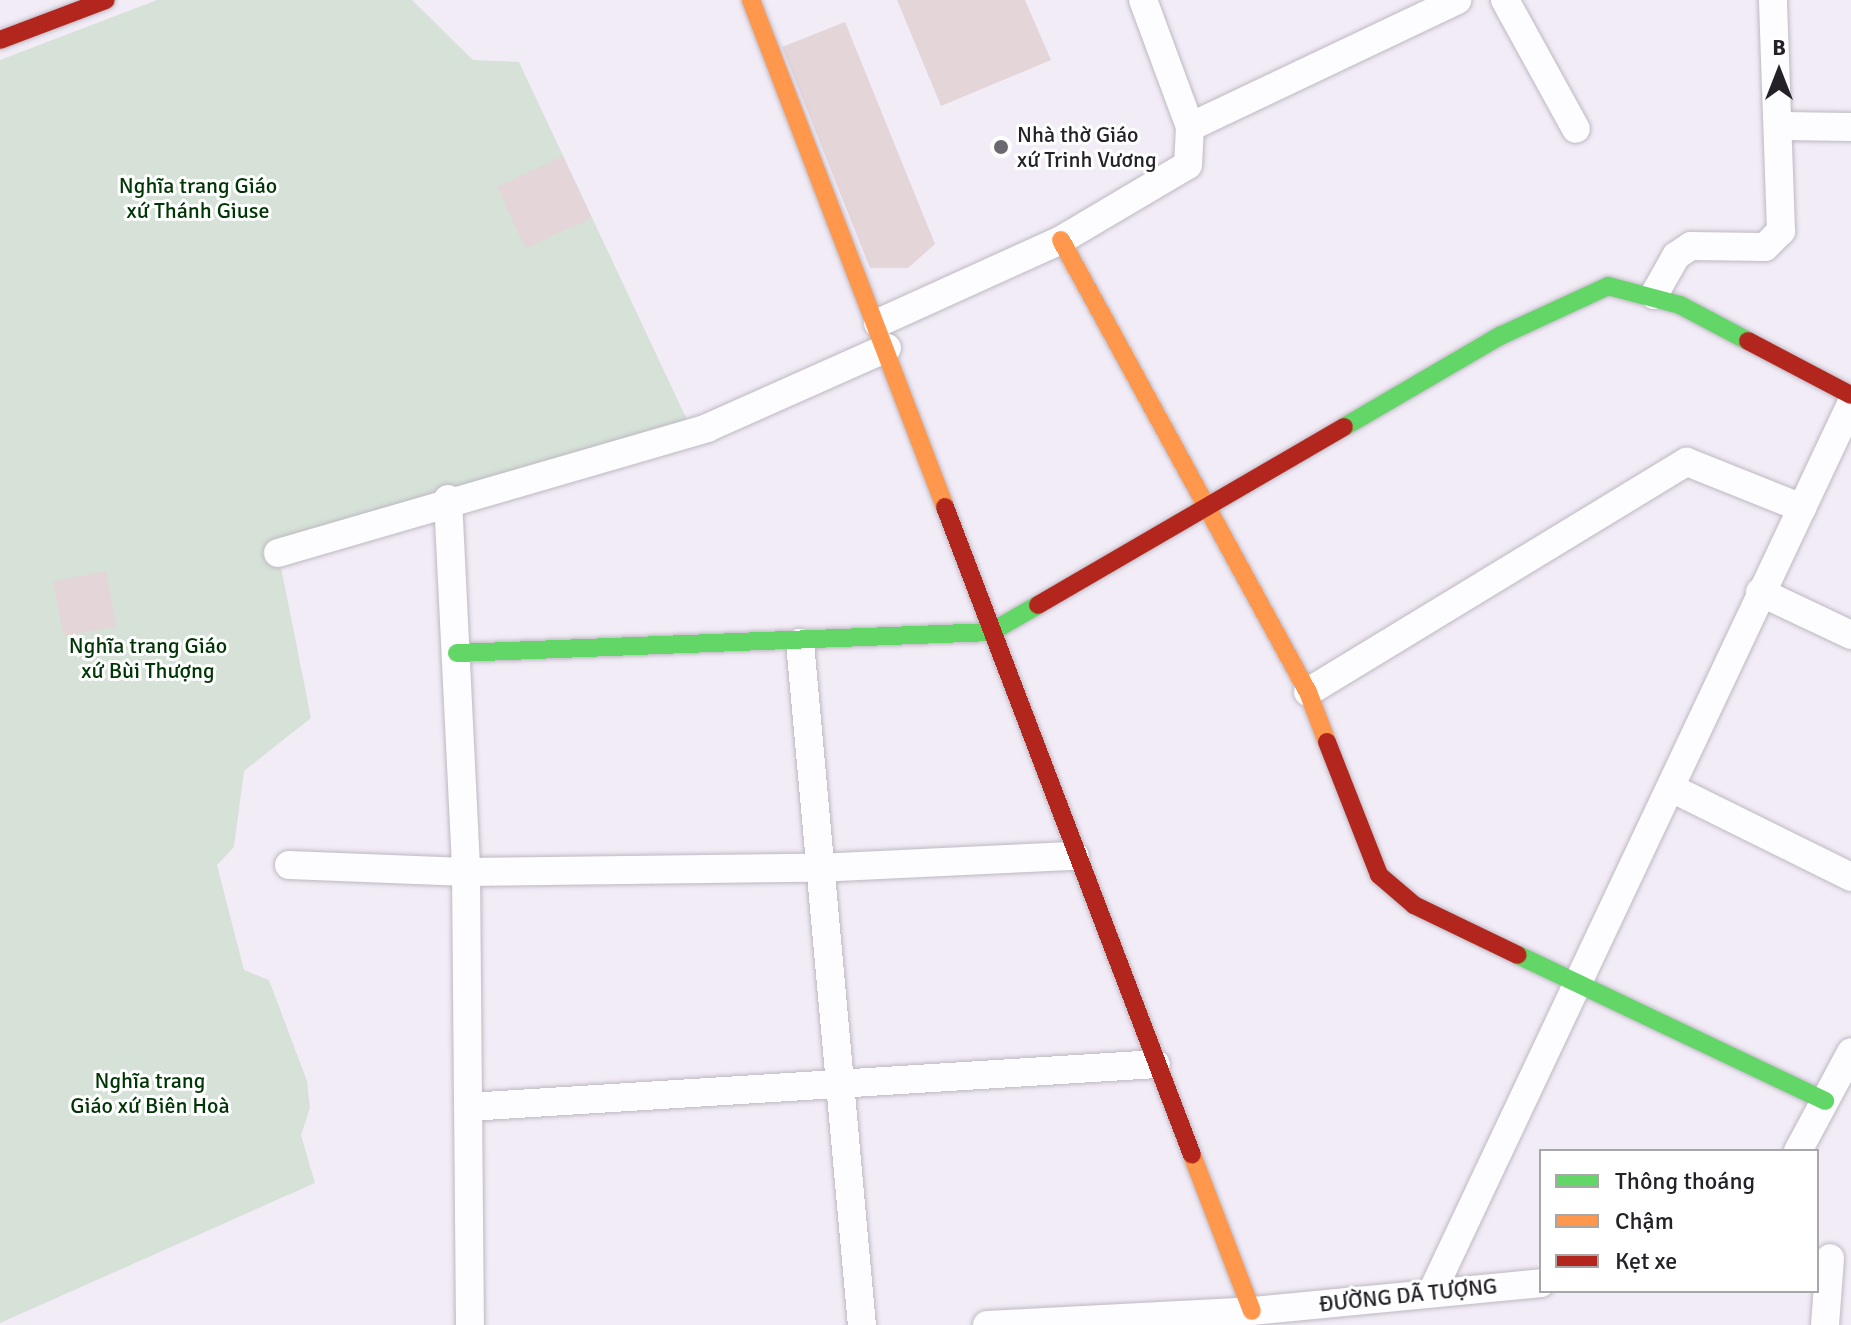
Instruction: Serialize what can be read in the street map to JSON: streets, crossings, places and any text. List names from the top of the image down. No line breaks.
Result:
{"streets":{"street":["ĐƯỜNG DÃ TƯỢNG"]},"parks":["Nghĩa trang Giáo xứ Thánh Giuse","Nghĩa trang Giáo xứ Bùi Thượng","Nghĩa trang Giáo xứ Biên Hoà"],"places":["Nhà thờ Giáo xứ Trinh Vương"],"legend":["Thông thoáng","Chậm","Kẹt xe"],"north":"top"}
